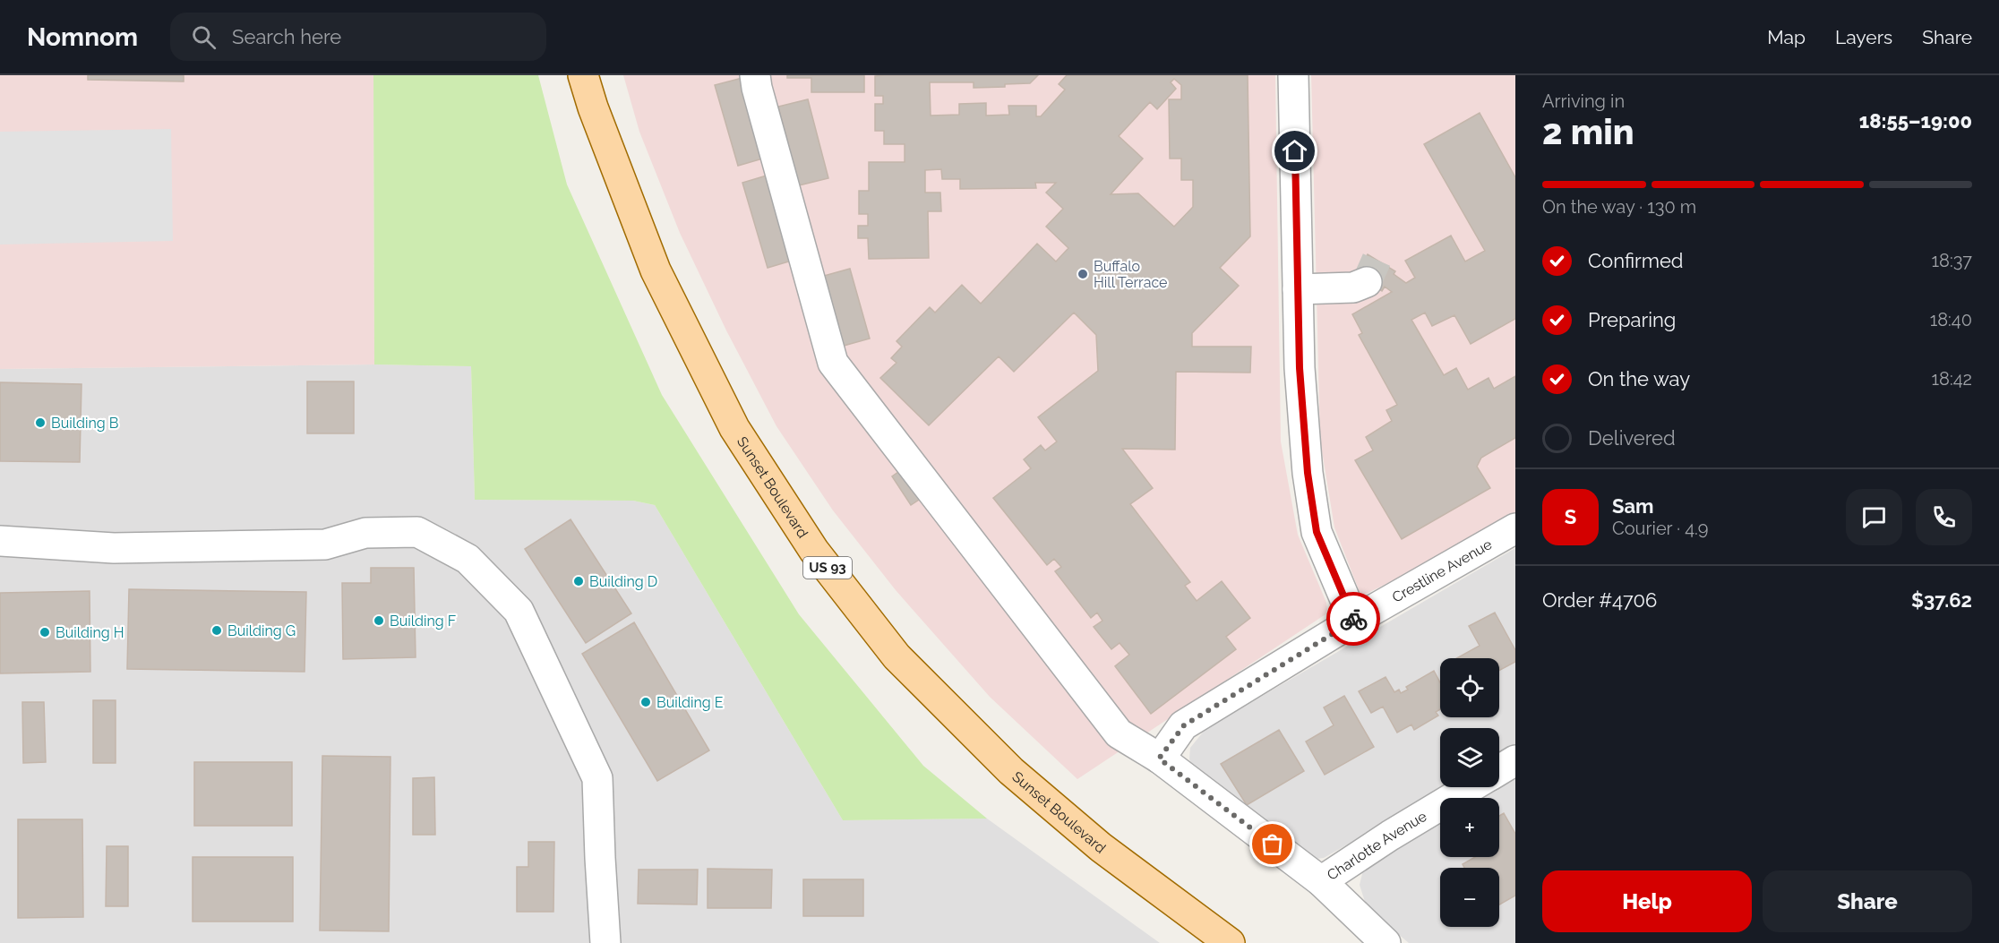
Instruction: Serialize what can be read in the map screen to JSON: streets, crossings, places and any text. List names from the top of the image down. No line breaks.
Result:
{"streets":{"main road":["Sunset Boulevard","US 93"],"street":["Crestline Avenue","Charlotte Avenue"]},"places":["Buffalo Hill Terrace","Building B","Building D","Building F","Building G","Building H","Building E"],"page":{"header":"Nomnom","search":"Search here","nav":["Map","Layers","Share"],"heading":["2 min","Arriving in","18:55–19:00"],"panel":["Sam","Courier · 4.9","Order #4706","$37.62"],"bar":"On the way · 130 m","list":[["Confirmed","18:37"],["Preparing","18:40"],["On the way","18:42"],"Delivered"],"round":"S","map_buttons":["+","−"],"buttons":["Help","Share"]}}
